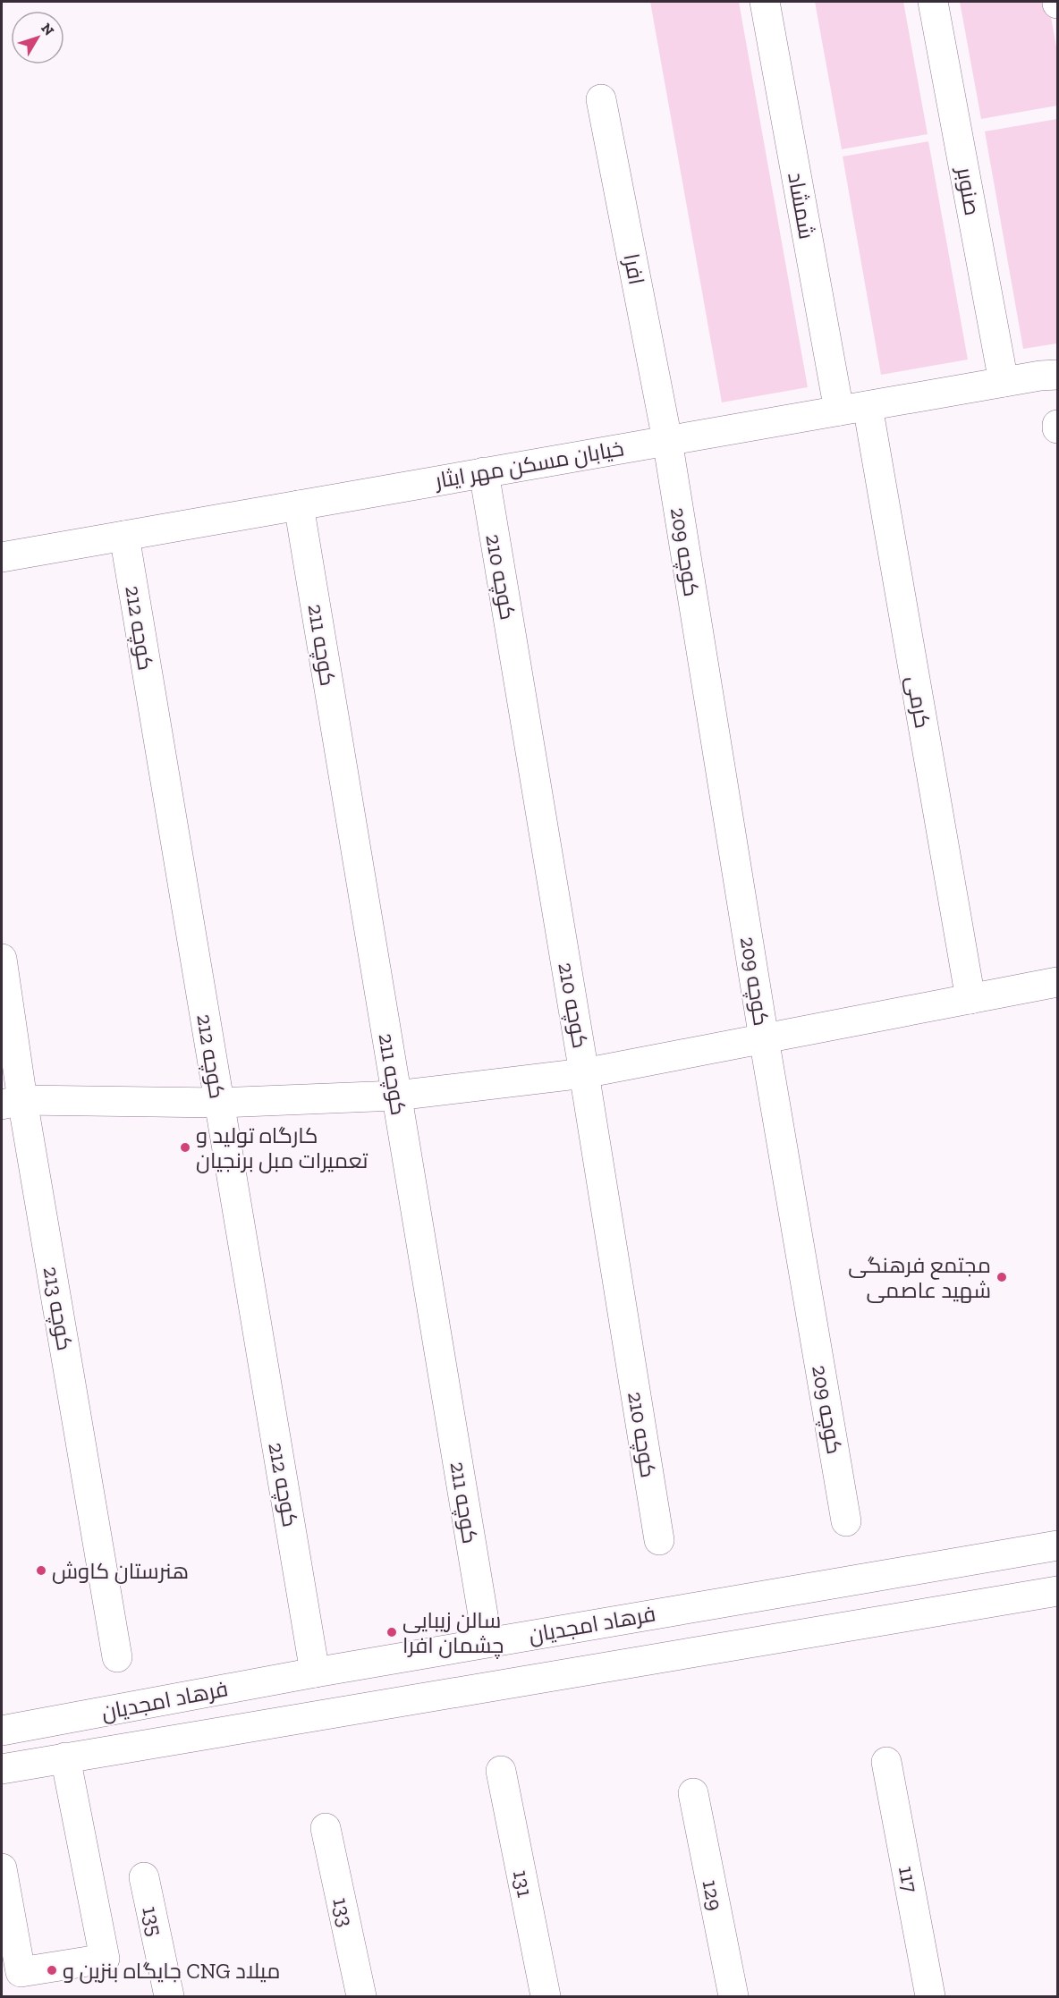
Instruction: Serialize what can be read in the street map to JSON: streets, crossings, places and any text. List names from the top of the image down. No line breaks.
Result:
{"streets":{"street":["صنوبر","شمشاد","افرا","خیابان مسکن مهر ایثار","کوچه 209","کوچه 210","کوچه 212","کوچه 211","کرمی","کوچه 213","فرهاد امجدیان","117","131","129","133","135"]},"crossings":[["صنوبر","خیابان مسکن مهر ایثار"],["شمشاد","خیابان مسکن مهر ایثار"],["افرا","خیابان مسکن مهر ایثار"],["افرا","کوچه 209"],["خیابان مسکن مهر ایثار","کوچه 209"],["خیابان مسکن مهر ایثار","کوچه 210"],["خیابان مسکن مهر ایثار","کوچه 212"],["خیابان مسکن مهر ایثار","کوچه 211"],["خیابان مسکن مهر ایثار","کرمی"],["کوچه 212","فرهاد امجدیان"],["کوچه 211","فرهاد امجدیان"]],"places":["کارگاه تولید و تعمیرات مبل برنجیان","مجتمع فرهنگی شهید عاصمی","هنرستان کاوش","سالن زیبایی چشمان افرا","جایگاه بنزین و CNG میلاد"],"north":"top right"}
